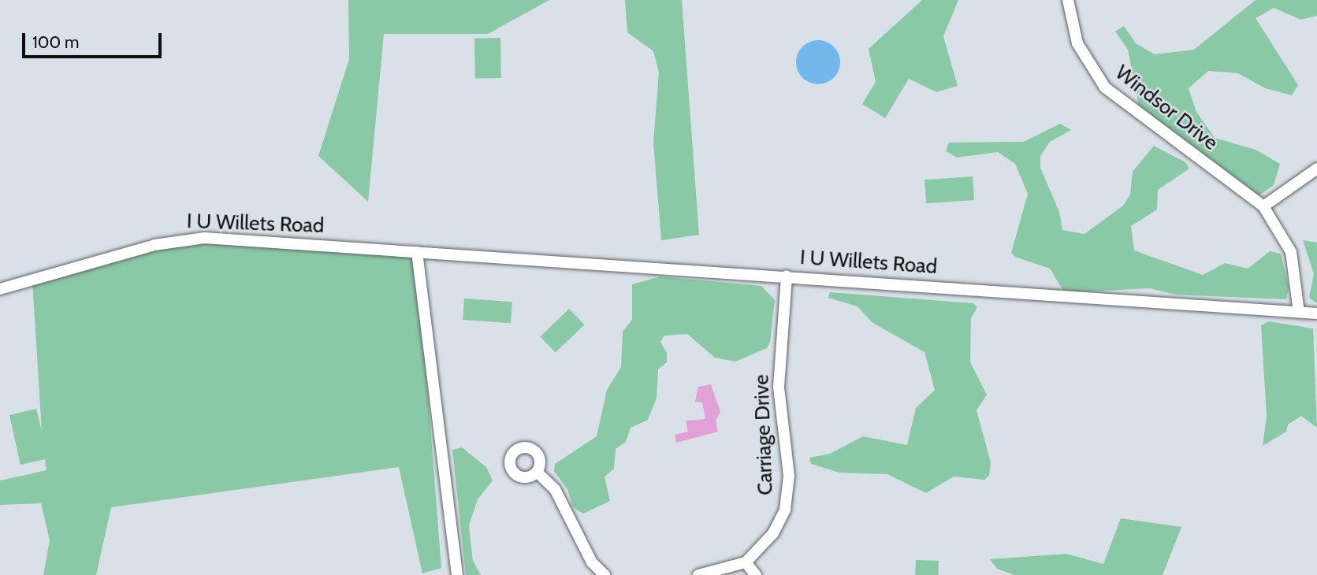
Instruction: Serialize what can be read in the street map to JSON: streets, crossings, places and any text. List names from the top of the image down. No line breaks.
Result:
{"streets":{"street":["Windsor Drive","I U Willets Road","Carriage Drive"]},"crossings":[["Windsor Drive","I U Willets Road"],["I U Willets Road","Carriage Drive"]],"scale_bar":"100 m"}
